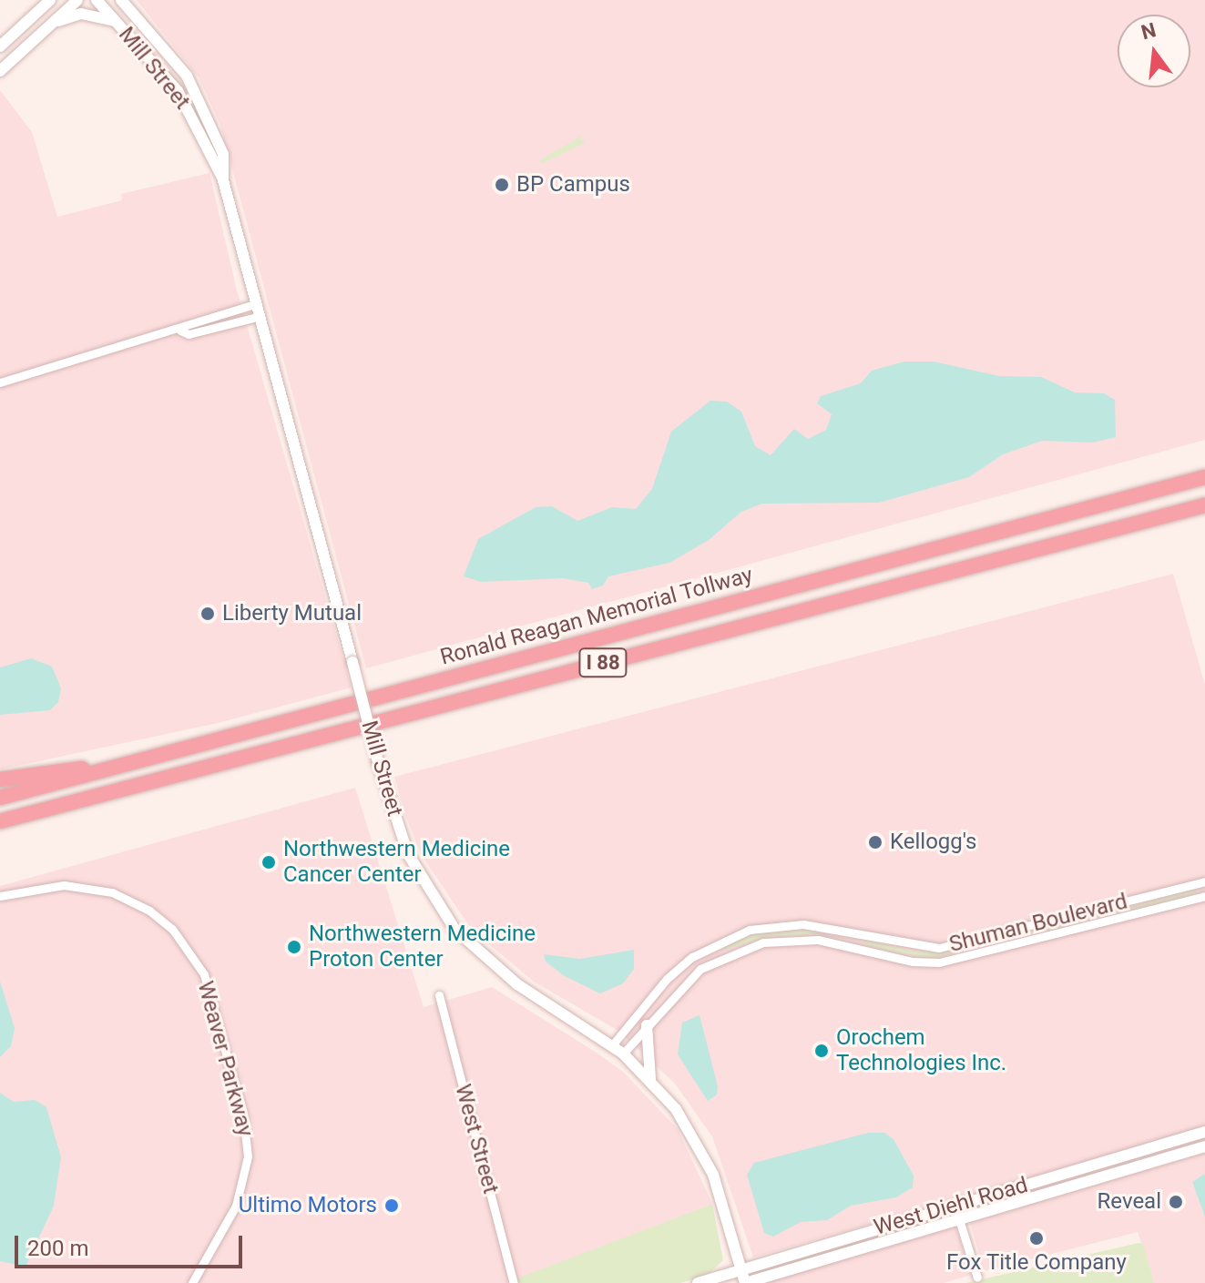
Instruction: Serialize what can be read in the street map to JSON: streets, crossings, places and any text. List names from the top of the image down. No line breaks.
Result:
{"streets":{"highway":["Ronald Reagan Memorial Tollway","I 88"],"main road":["Mill Street","West Diehl Road"],"street":["Shuman Boulevard","Weaver Parkway","West Street"]},"crossings":[["Mill Street","Shuman Boulevard"],["Mill Street","West Diehl Road"]],"places":["BP Campus","Liberty Mutual","Kellogg's","Northwestern Medicine Cancer Center","Northwestern Medicine Proton Center","Orochem Technologies Inc.","Reveal","Ultimo Motors","Fox Title Company"],"scale_bar":"200 m","north":"top"}
